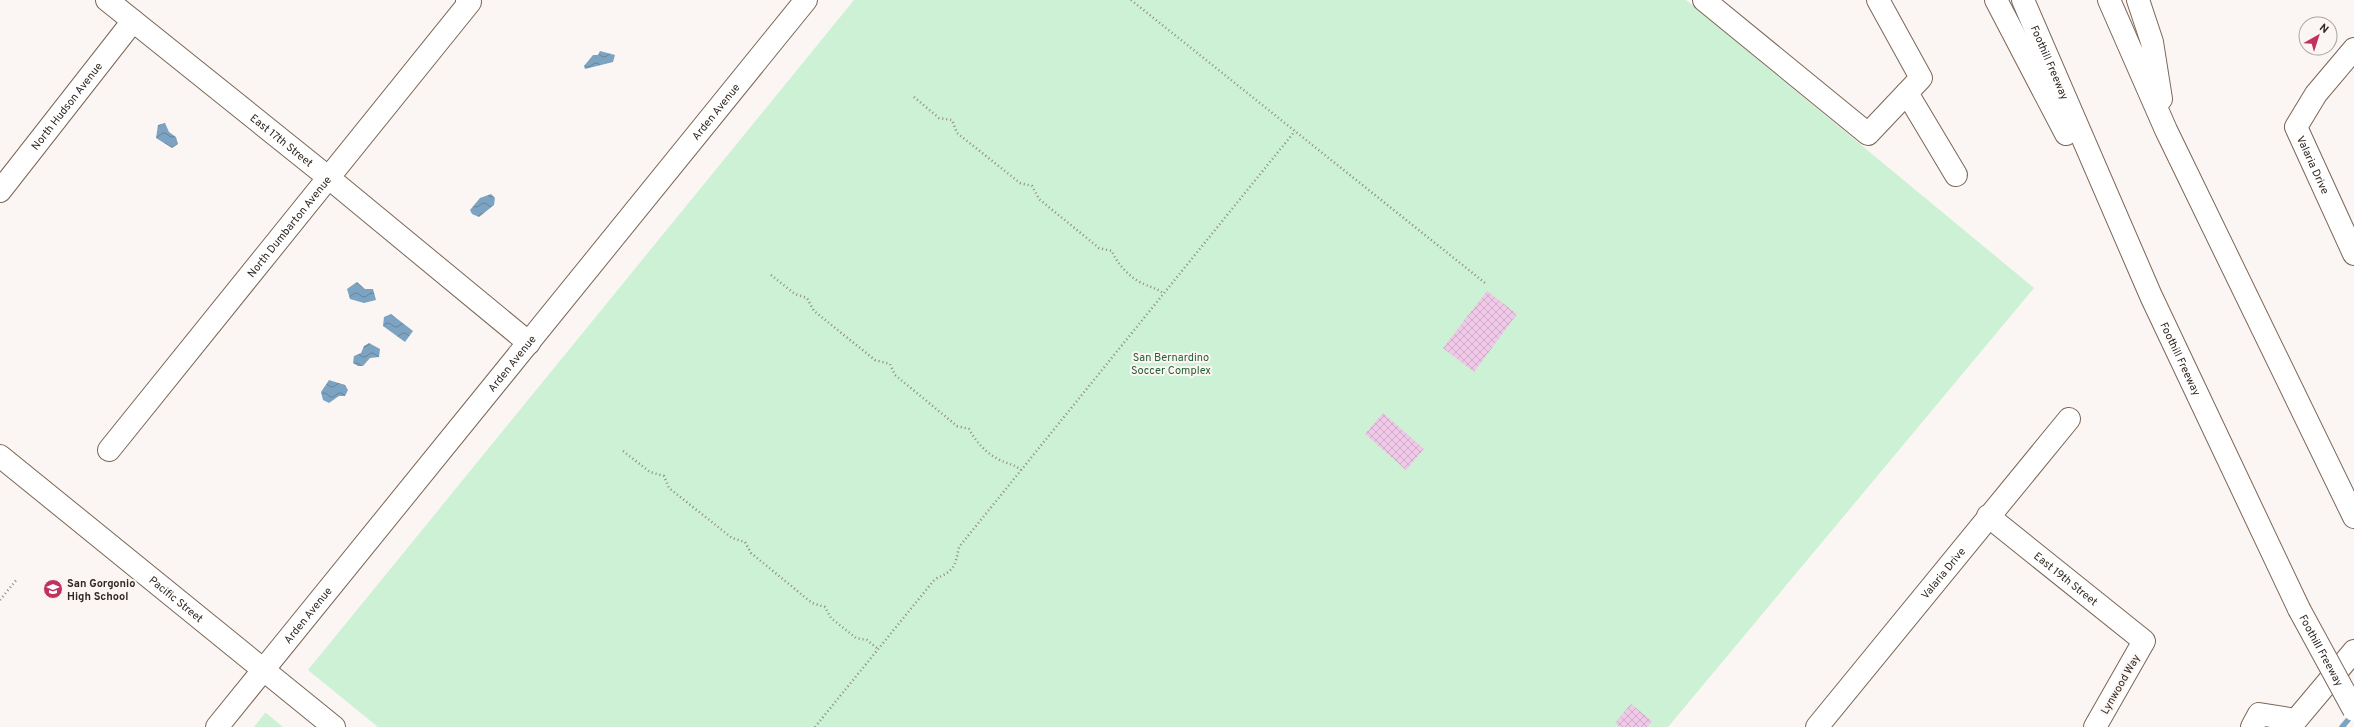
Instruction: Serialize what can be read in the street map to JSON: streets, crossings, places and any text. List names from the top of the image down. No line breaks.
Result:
{"streets":{"main road":["Foothill Freeway","North Hudson Avenue","Arden Avenue","East 17th Street","Valaria Drive","North Dumbarton Avenue","East 19th Street","Pacific Street","Lynwood Way"]},"crossings":[["North Hudson Avenue","East 17th Street"],["Arden Avenue","East 17th Street"],["Arden Avenue","Pacific Street"],["East 17th Street","North Dumbarton Avenue"],["Valaria Drive","East 19th Street"],["East 19th Street","Lynwood Way"]],"parks":["San Bernardino Soccer Complex"],"places":{"school or university":["San Gorgonio High School"]},"north":"top right"}
